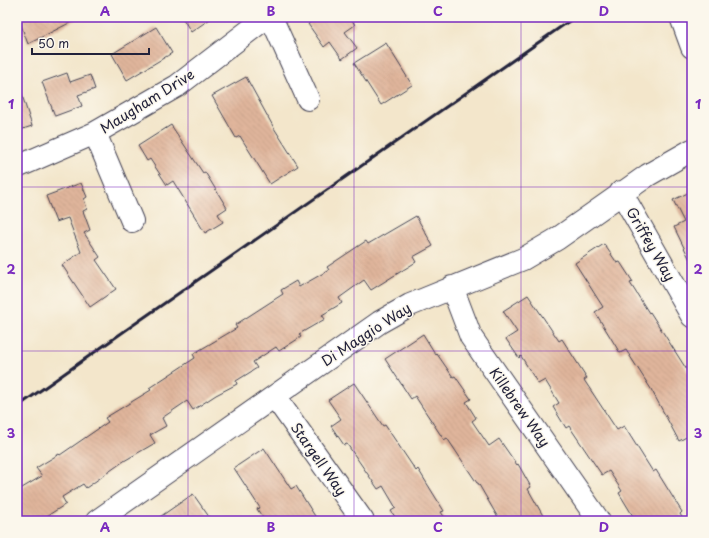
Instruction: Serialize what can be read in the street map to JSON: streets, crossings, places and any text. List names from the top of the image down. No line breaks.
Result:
{"streets":{"street":["Maugham Drive","Griffey Way","Di Maggio Way","Killebrew Way","Stargell Way"]},"crossings":[["Griffey Way","Di Maggio Way"],["Di Maggio Way","Killebrew Way"],["Di Maggio Way","Stargell Way"]],"scale_bar":"50 m","grid":{"columns":["A","B","C","D"],"rows":["1","2","3"]}}
